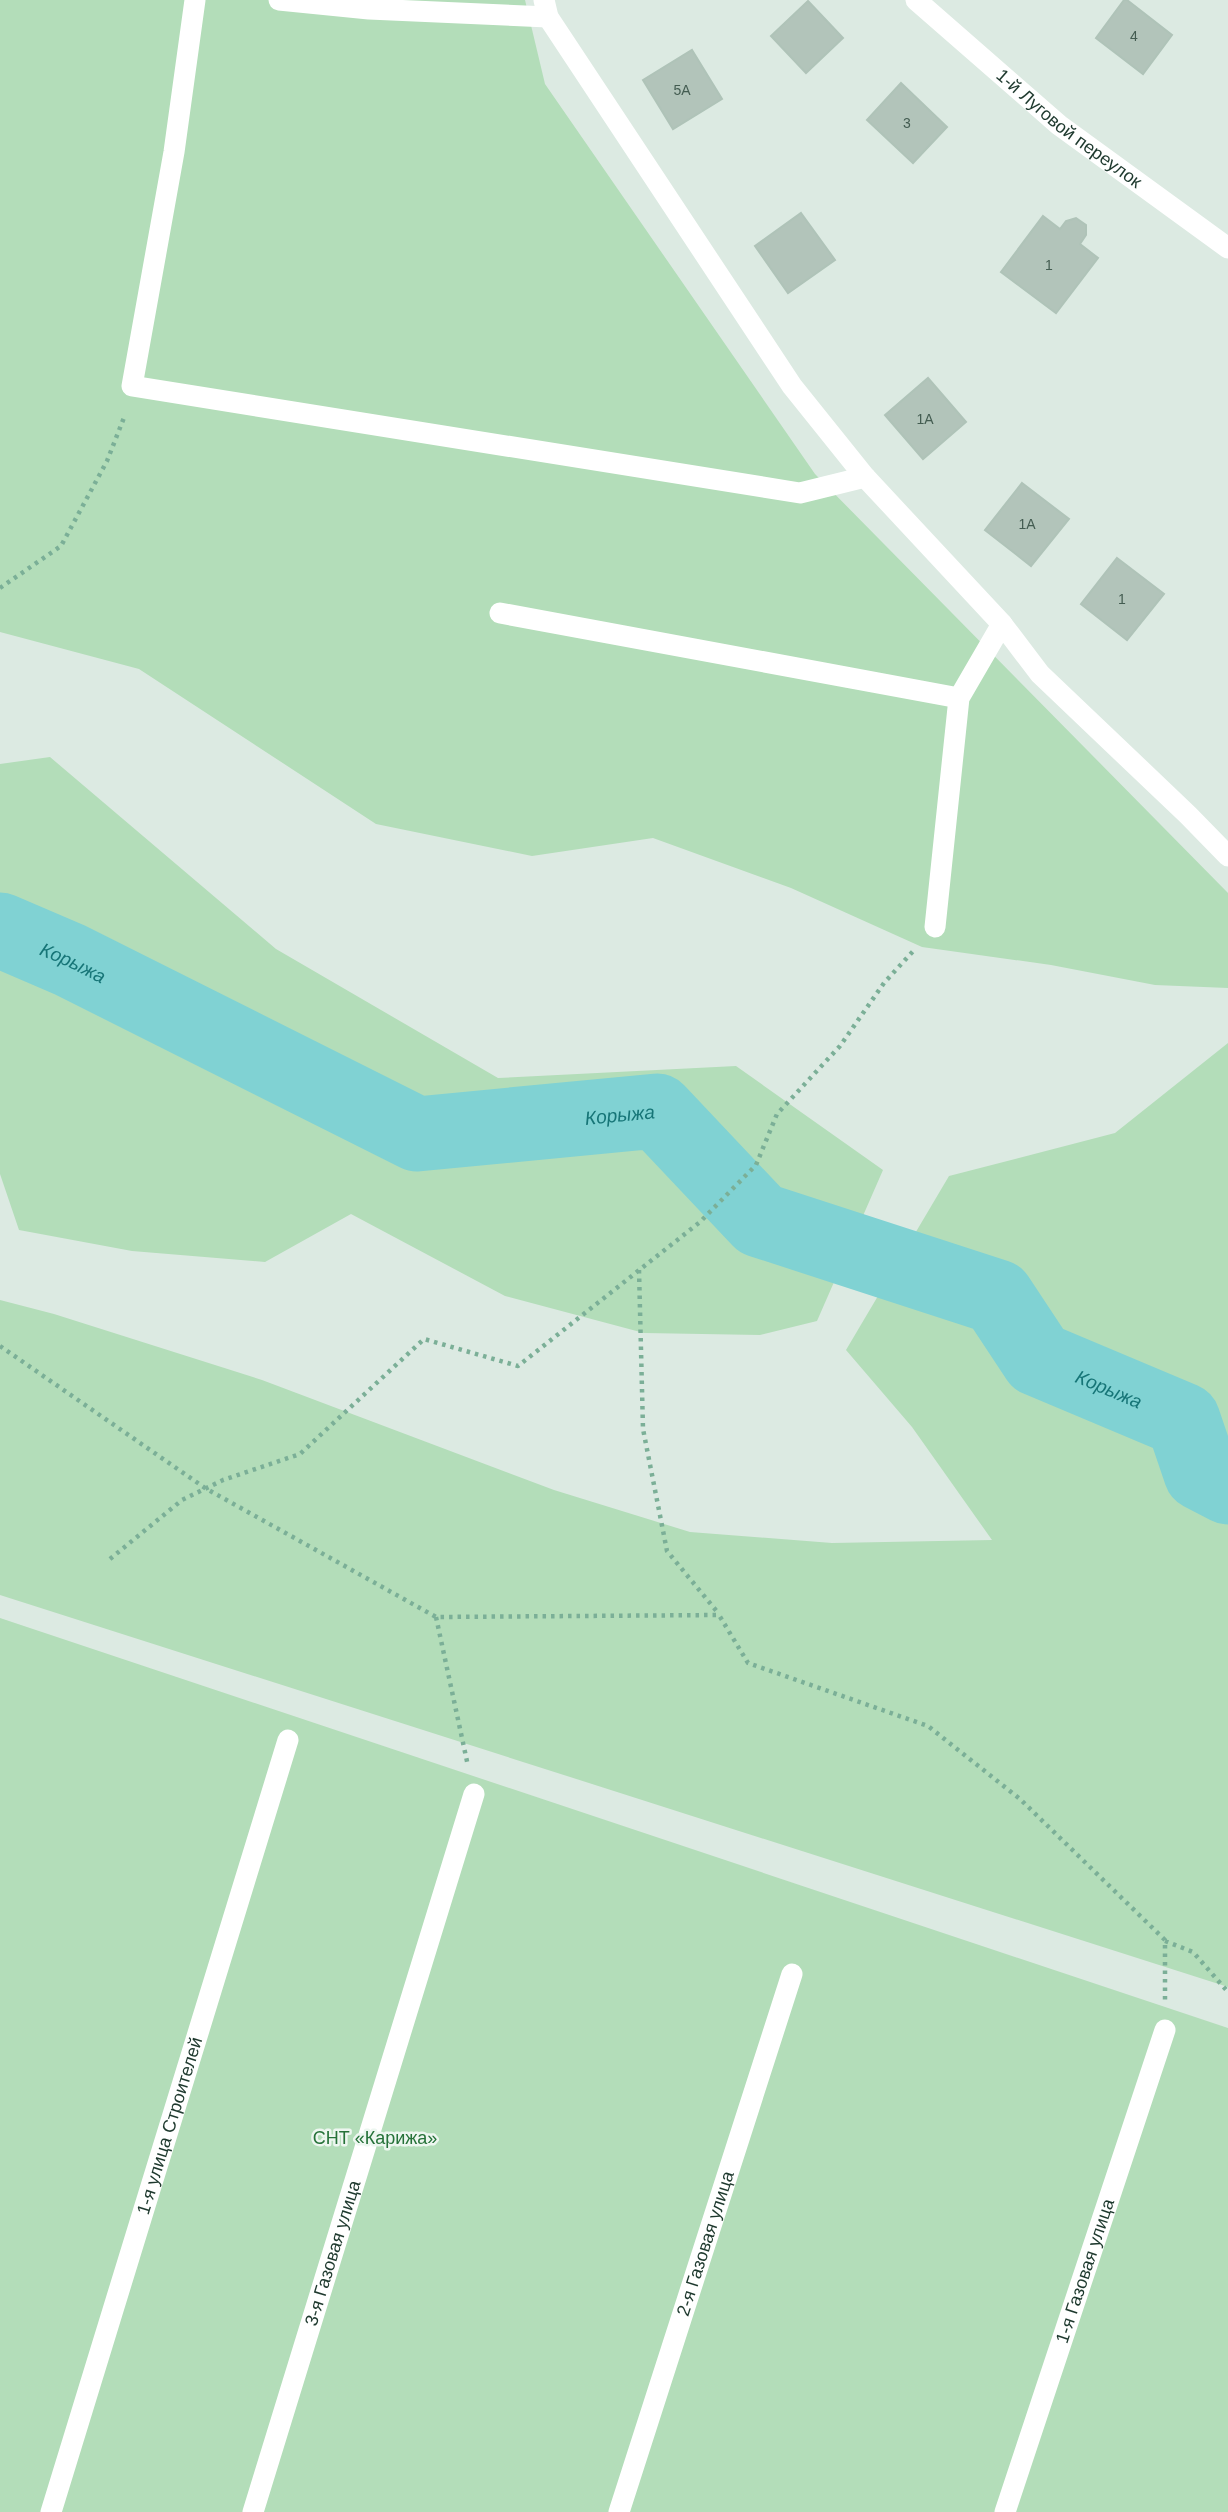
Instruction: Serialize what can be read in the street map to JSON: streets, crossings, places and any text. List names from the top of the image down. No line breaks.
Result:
{"streets":{"street":["1-й Луговой переулок","1-я улица Строителей","2-я Газовая улица","3-я Газовая улица","1-я Газовая улица"]},"water":["Корыжа"],"parks":["СНТ «Карижа»"],"house_numbers":["4","5А","3","1","1А","1А","1"]}
